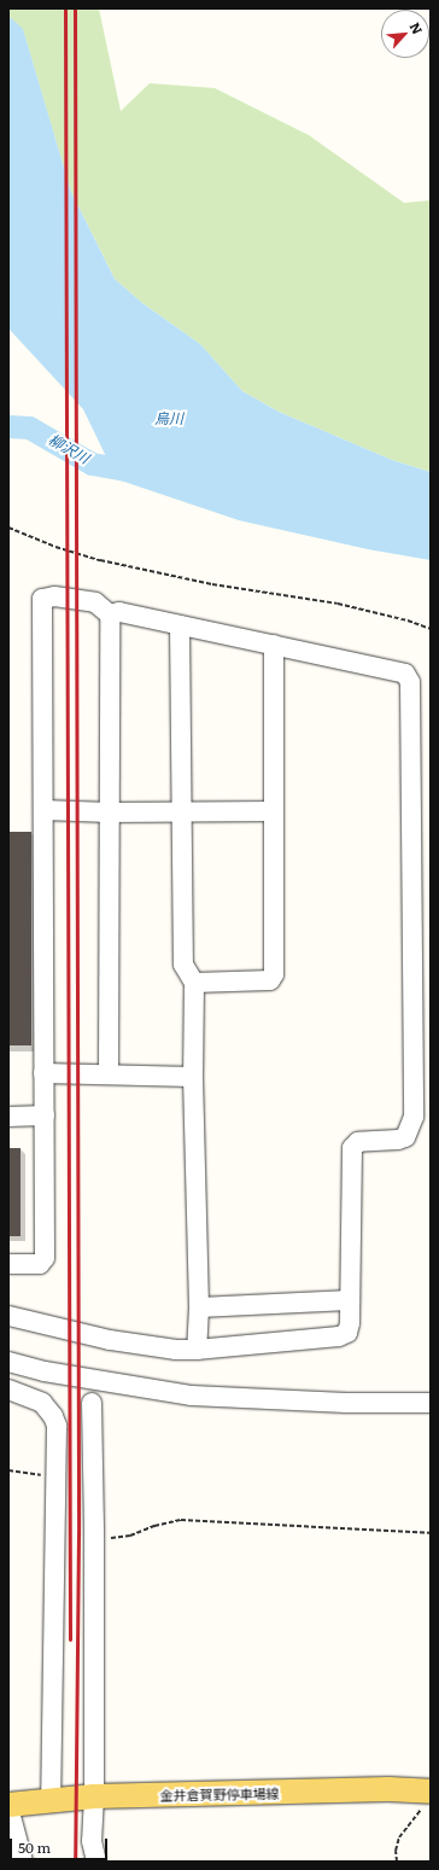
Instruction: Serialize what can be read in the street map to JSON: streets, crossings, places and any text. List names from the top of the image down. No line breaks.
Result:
{"streets":{"main road":["金井倉賀野停車場線"]},"water":["烏川","柳沢川"],"scale_bar":"50 m","north":"top right"}
